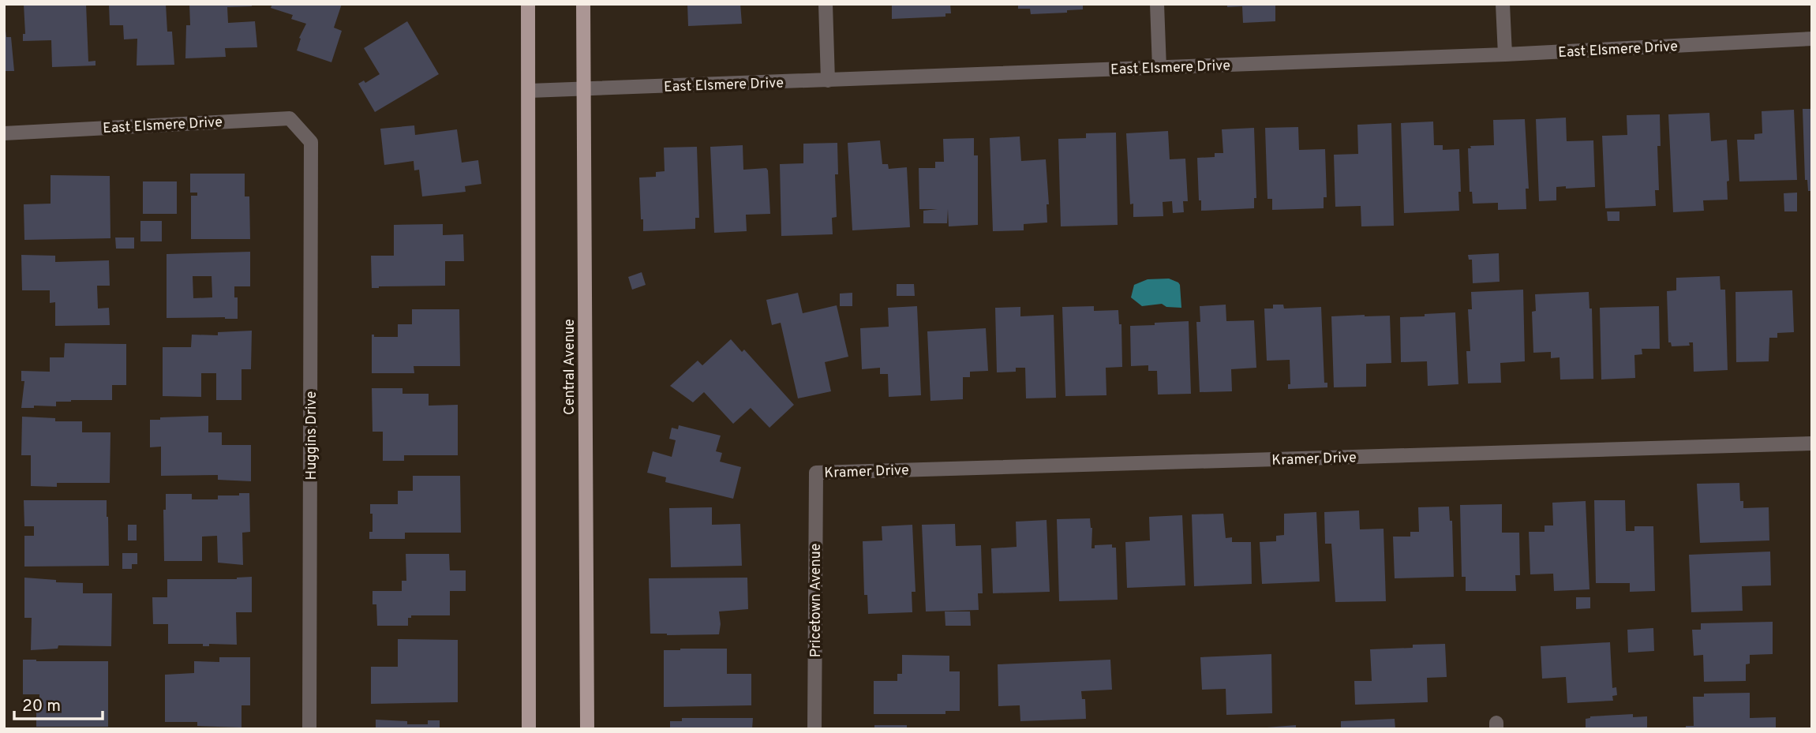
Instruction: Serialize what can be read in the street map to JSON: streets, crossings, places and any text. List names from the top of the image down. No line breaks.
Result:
{"streets":{"main road":["Central Avenue"],"street":["East Elsmere Drive","Huggins Drive","Kramer Drive","Pricetown Avenue"]},"crossings":[["East Elsmere Drive","Central Avenue"],["East Elsmere Drive","Huggins Drive"],["Kramer Drive","Pricetown Avenue"]],"scale_bar":"20 m"}
